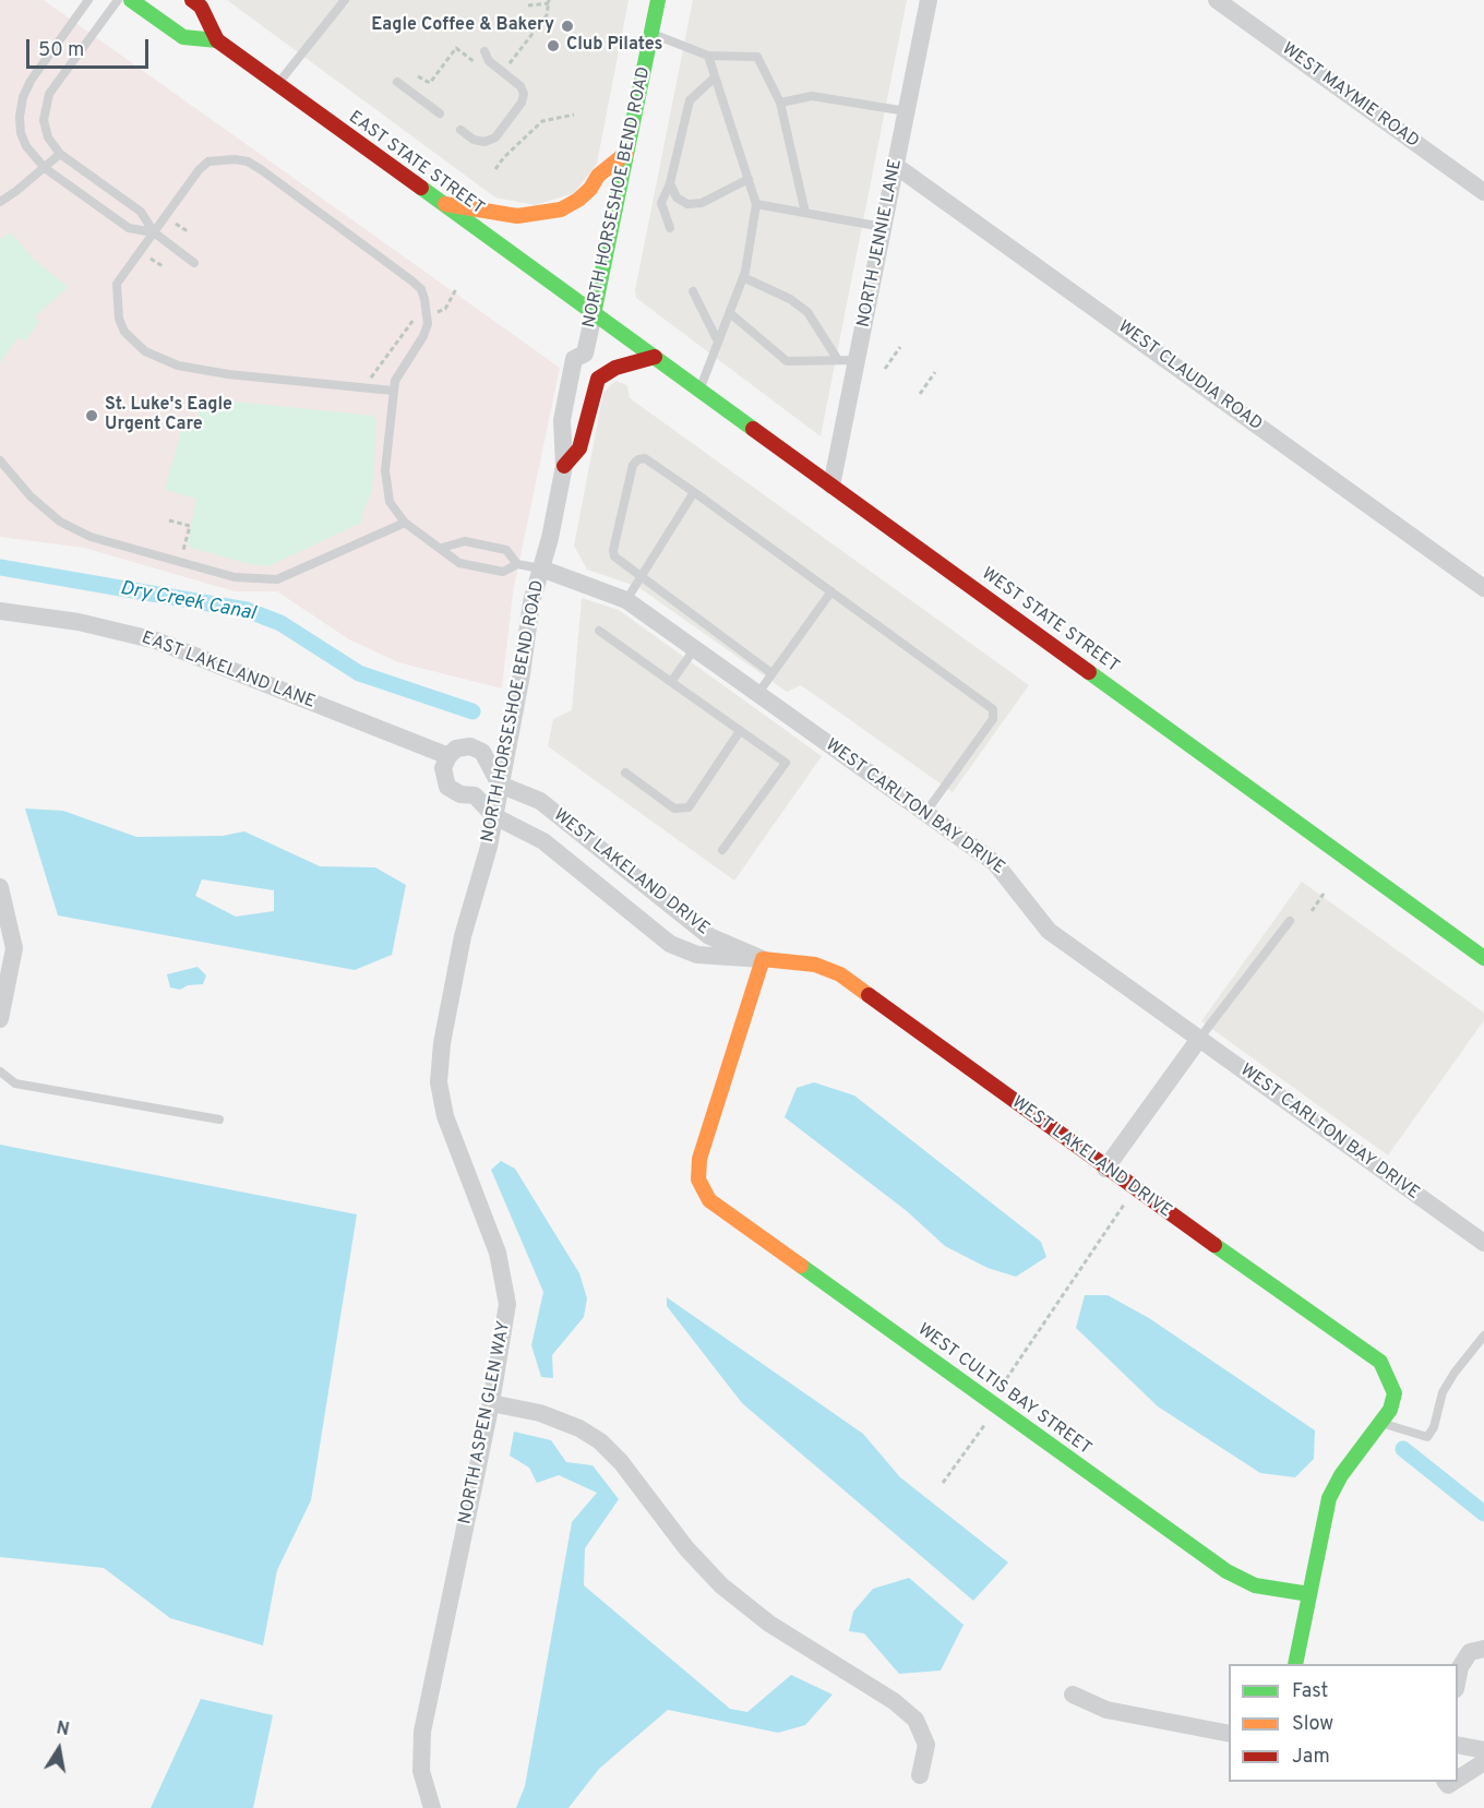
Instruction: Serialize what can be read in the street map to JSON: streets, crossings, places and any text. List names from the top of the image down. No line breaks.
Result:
{"streets":{"street":["WEST MAYMIE ROAD","EAST STATE STREET","NORTH HORSESHOE BEND ROAD","NORTH JENNIE LANE","WEST CLAUDIA ROAD","WEST STATE STREET","EAST LAKELAND LANE","WEST CARLTON BAY DRIVE","WEST LAKELAND DRIVE","WEST CULTIS BAY STREET","NORTH ASPEN GLEN WAY"]},"crossings":[["EAST STATE STREET","NORTH HORSESHOE BEND ROAD"],["EAST STATE STREET","WEST STATE STREET"],["NORTH HORSESHOE BEND ROAD","WEST STATE STREET"],["NORTH HORSESHOE BEND ROAD","WEST CARLTON BAY DRIVE"],["NORTH HORSESHOE BEND ROAD","WEST LAKELAND DRIVE"],["NORTH HORSESHOE BEND ROAD","NORTH ASPEN GLEN WAY"],["NORTH JENNIE LANE","WEST CLAUDIA ROAD"],["NORTH JENNIE LANE","WEST STATE STREET"],["WEST LAKELAND DRIVE","WEST CULTIS BAY STREET"]],"water":["Dry Creek Canal"],"places":["Eagle Coffee & Bakery","Club Pilates","St. Luke's Eagle Urgent Care"],"legend":["Fast","Slow","Jam"],"scale_bar":"50 m","north":"top"}
